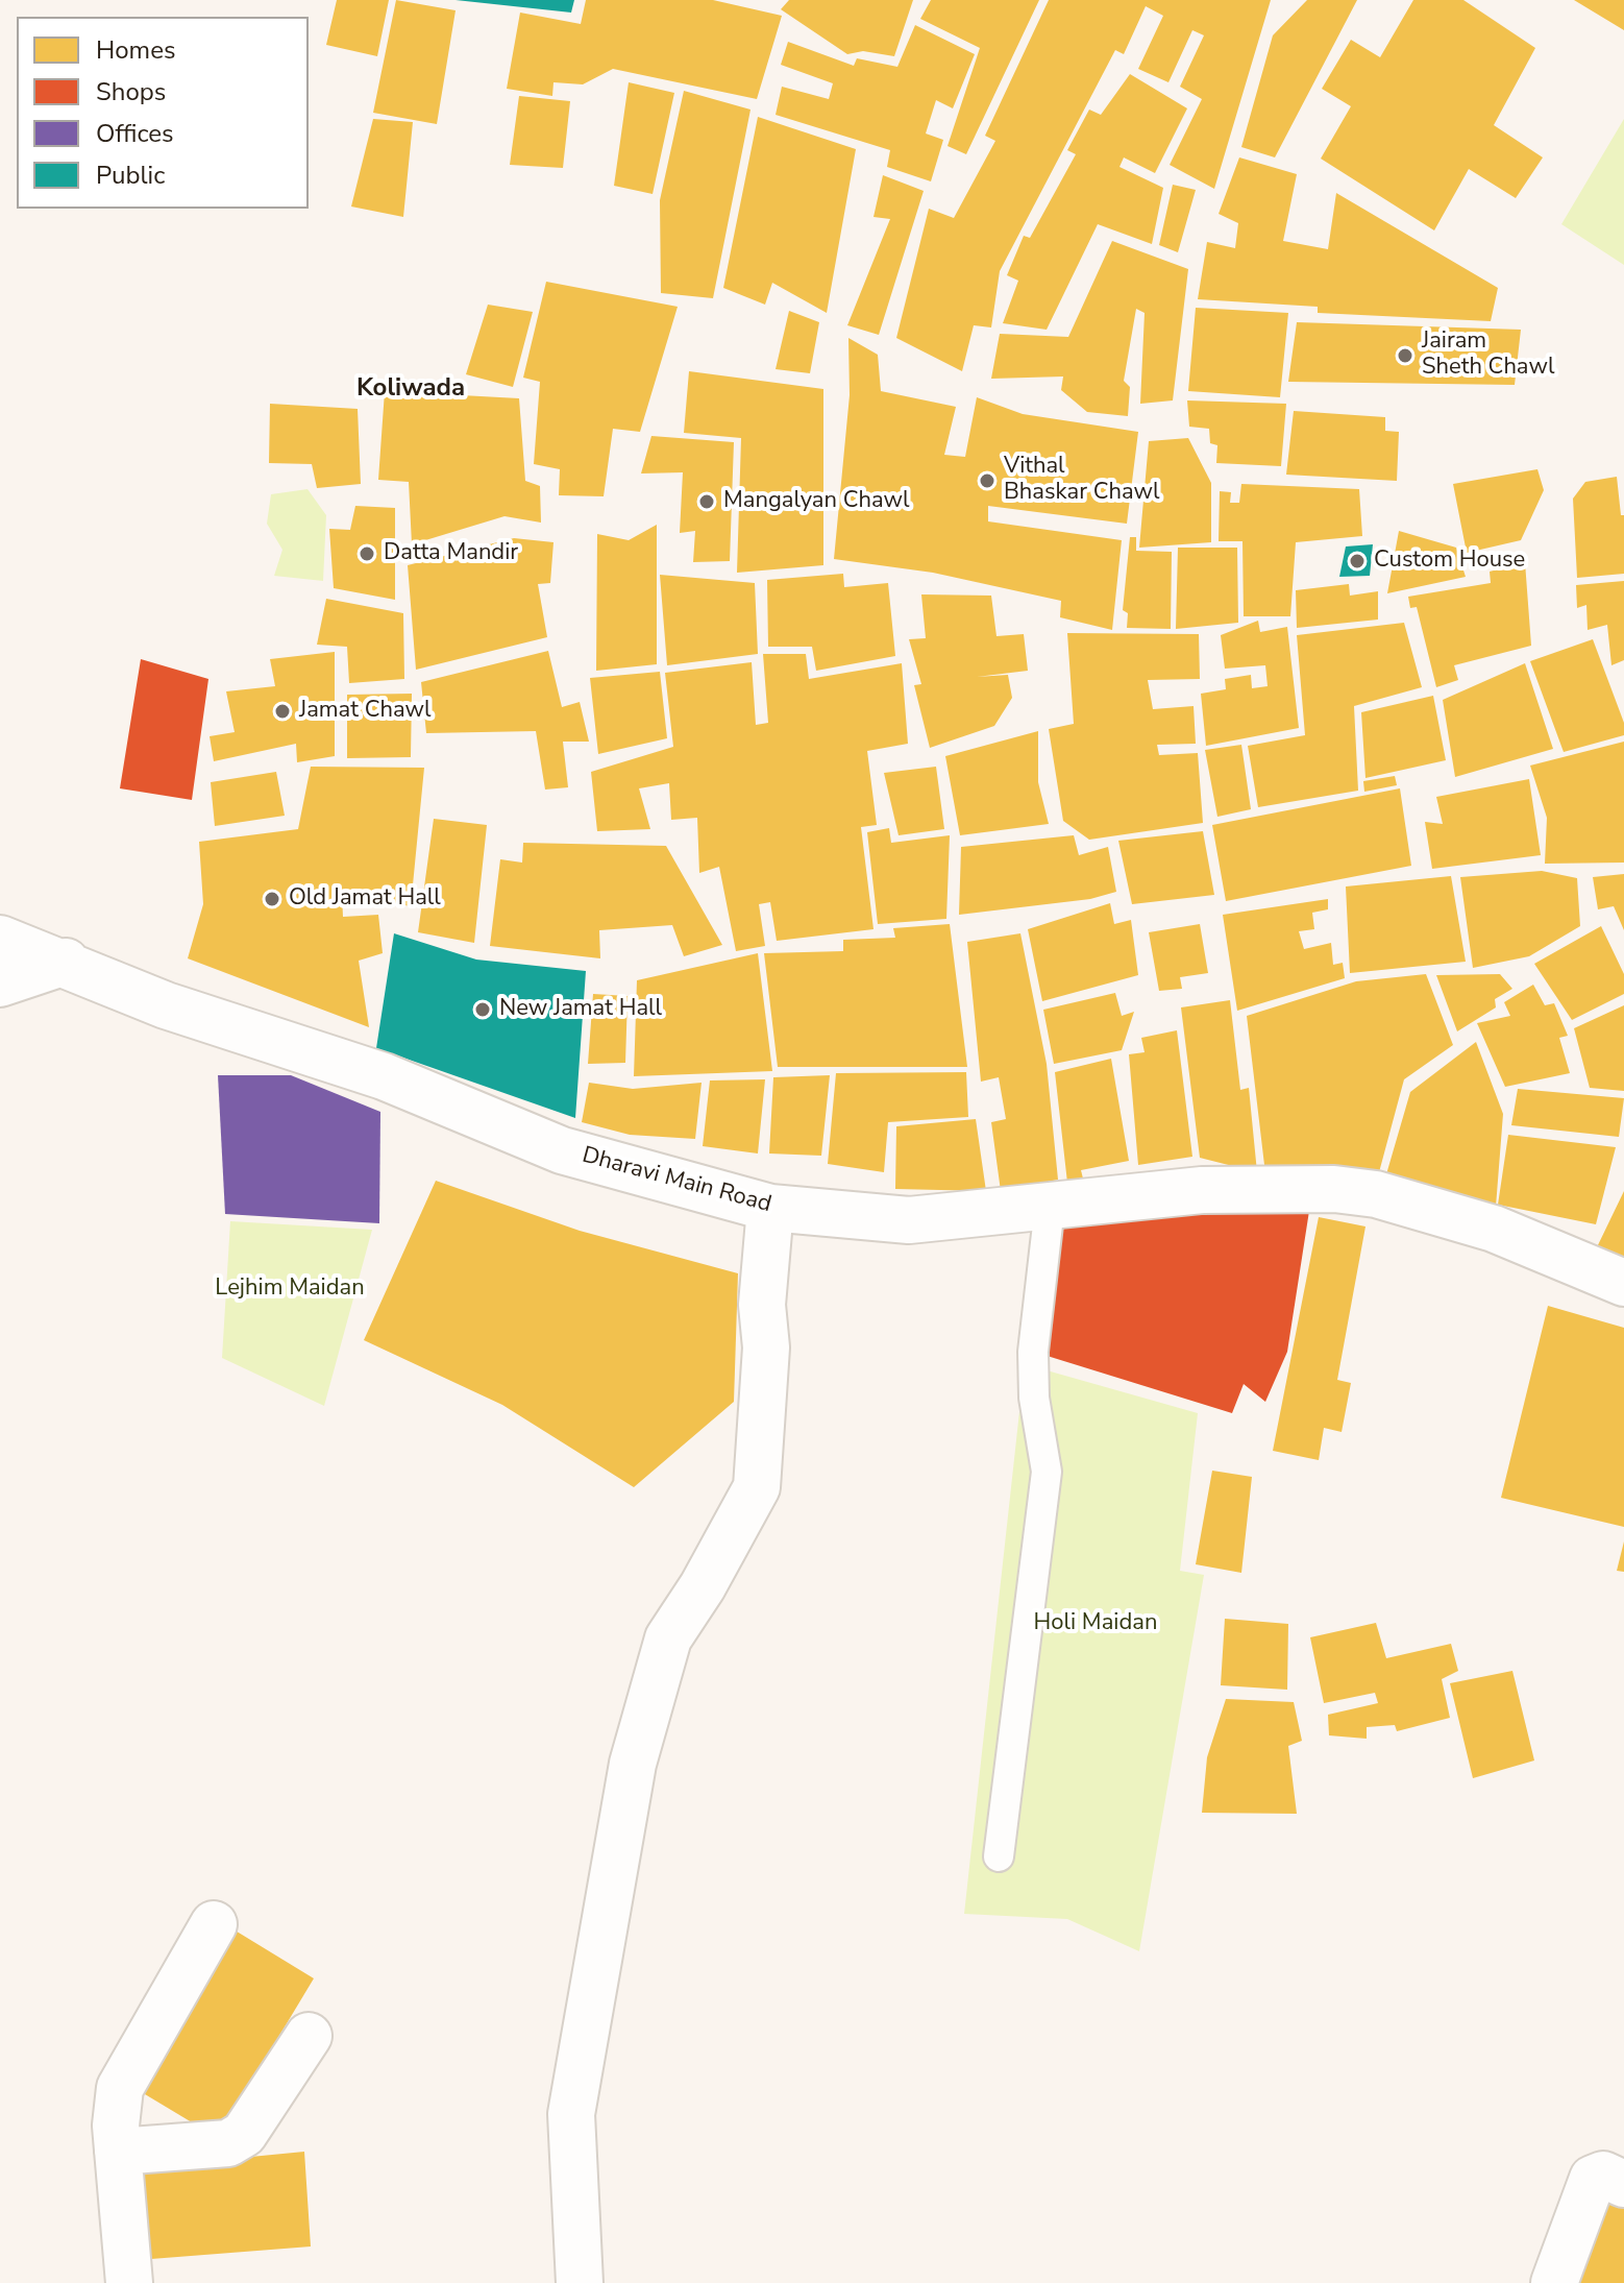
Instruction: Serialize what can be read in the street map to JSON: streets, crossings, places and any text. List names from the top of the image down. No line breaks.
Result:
{"streets":{"street":["Dharavi Main Road"]},"districts":["Koliwada"],"parks":["Lejhim Maidan","Holi Maidan"],"places":["Jairam Sheth Chawl","Vithal Bhaskar Chawl","Mangalyan Chawl","Datta Mandir","Custom House","Jamat Chawl","Old Jamat Hall","New Jamat Hall"],"legend":["Homes","Shops","Offices","Public"]}
